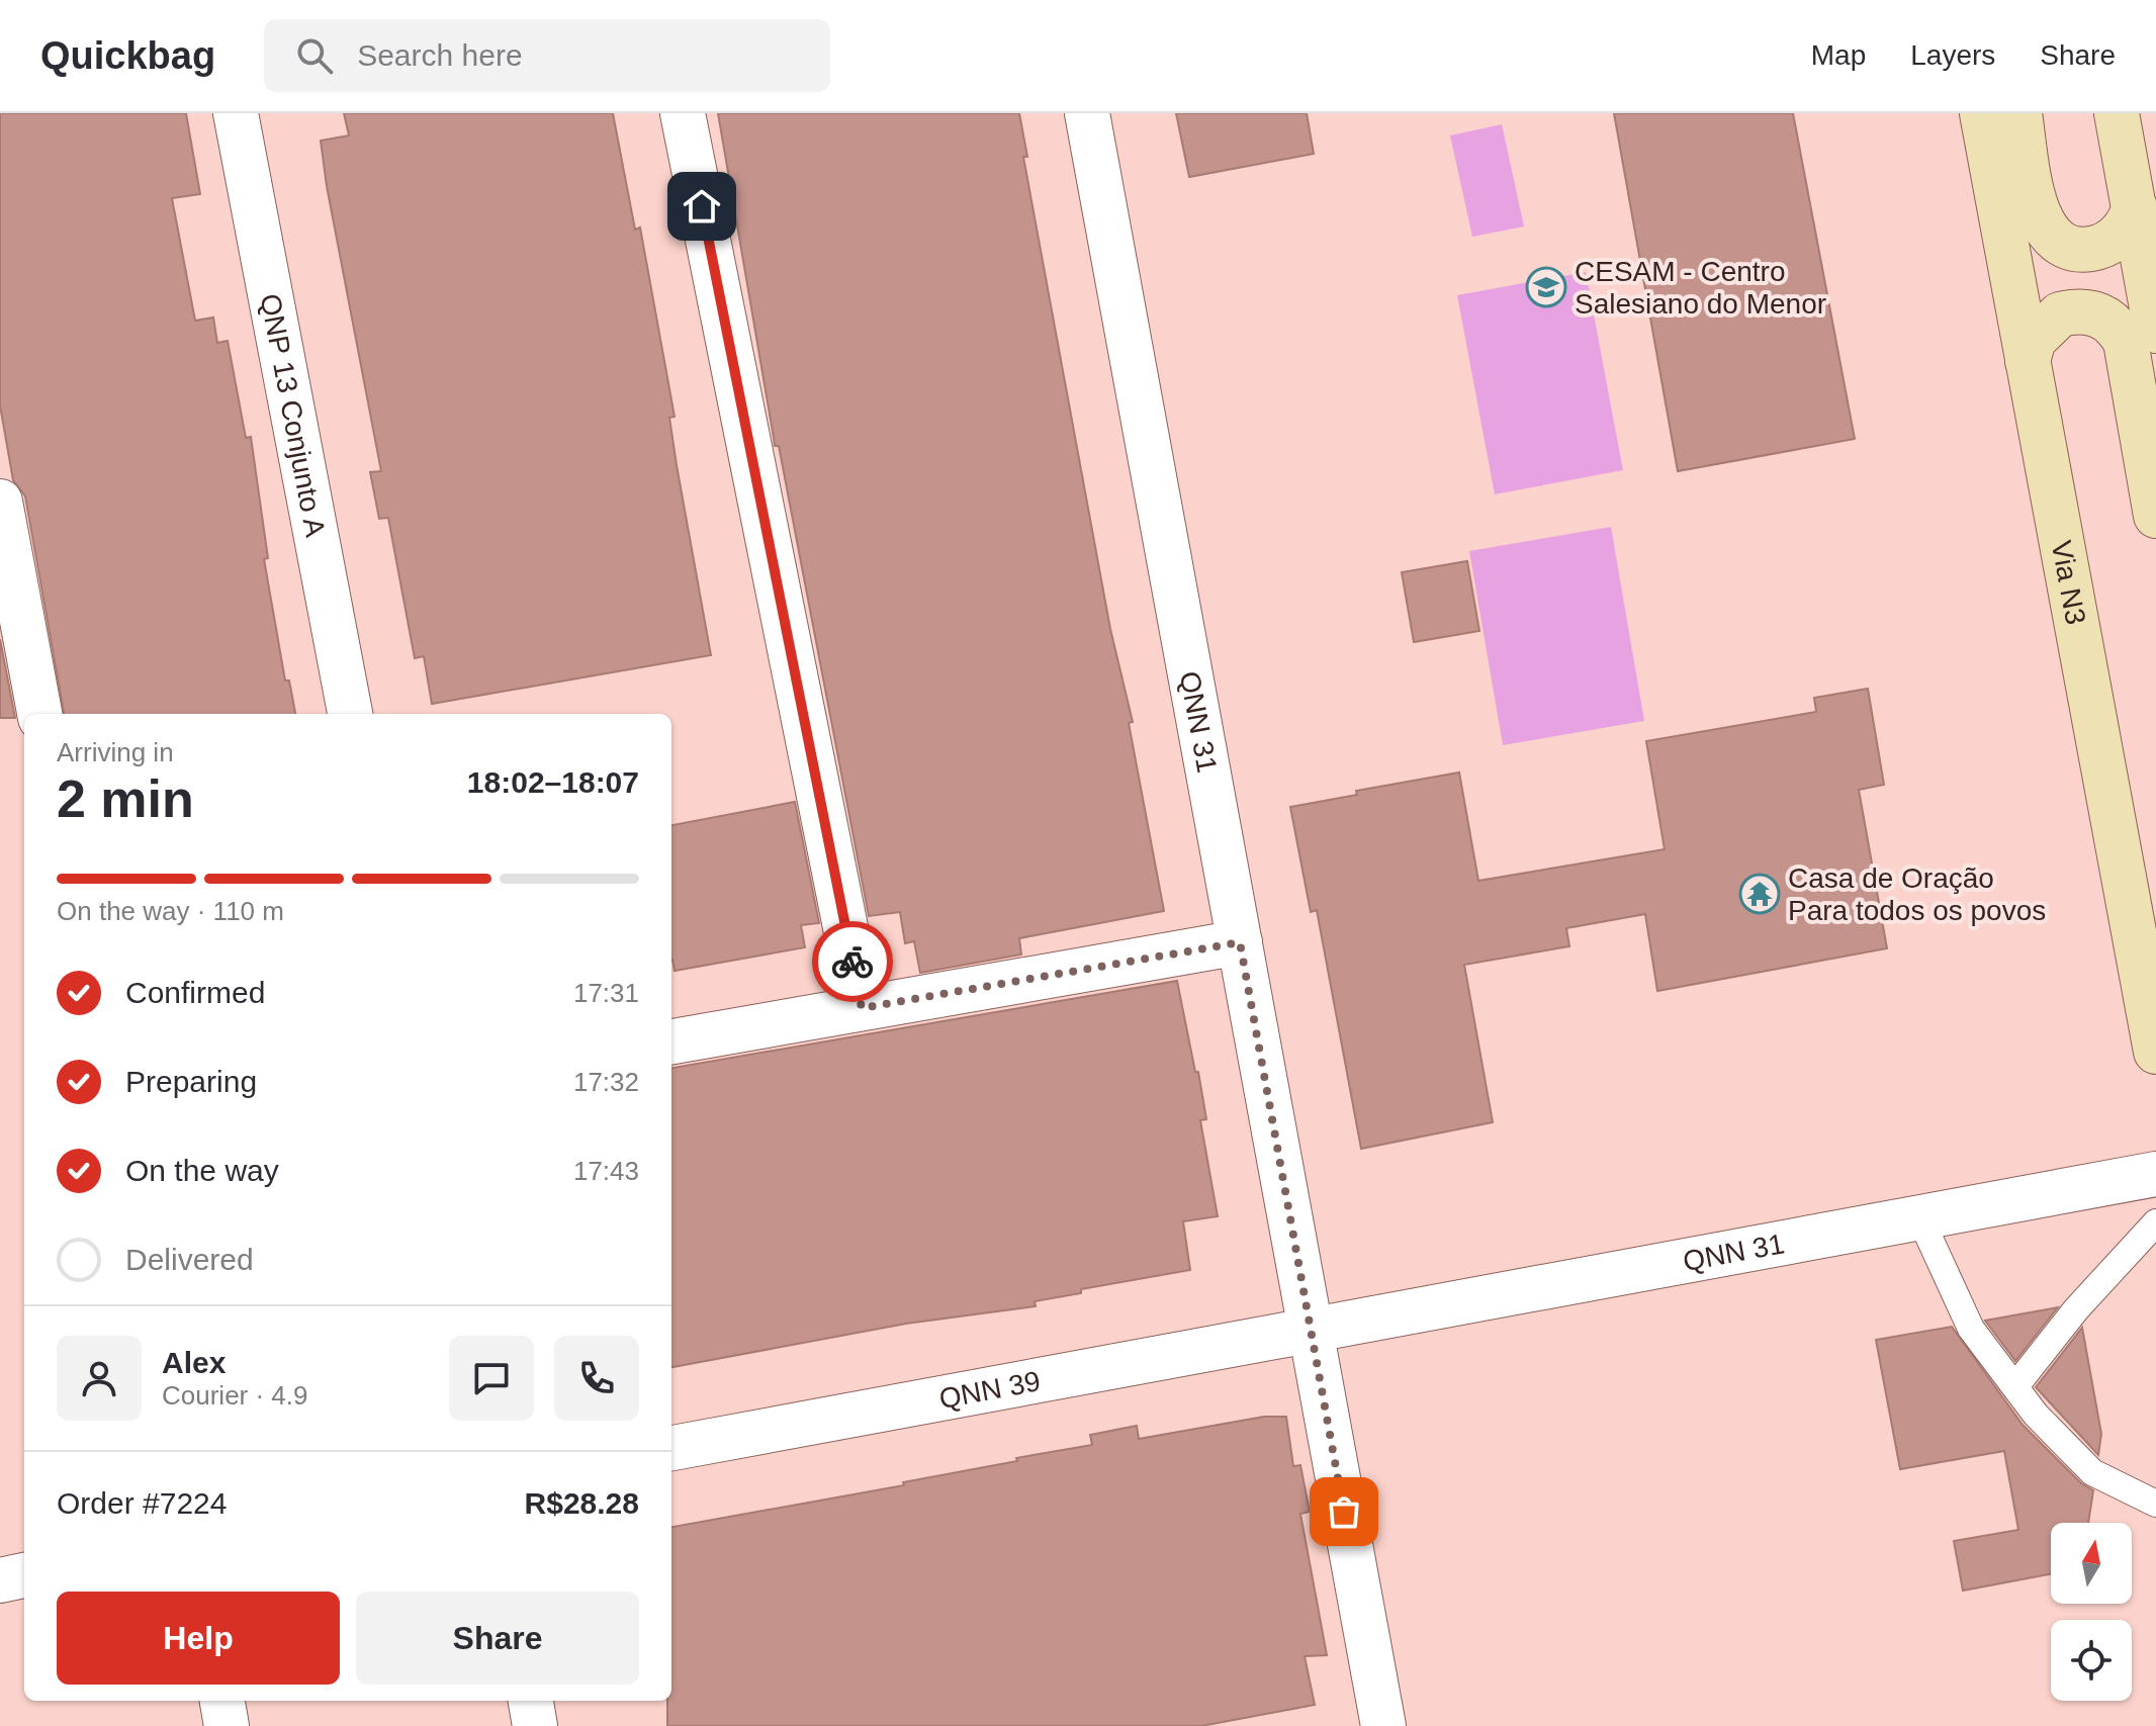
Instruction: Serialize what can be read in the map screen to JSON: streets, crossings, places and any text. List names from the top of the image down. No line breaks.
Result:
{"streets":{"main road":["Via N3"],"street":["QNP 13 Conjunto A","QNN 31","QNN 39"]},"crossings":[["QNN 31","QNN 39"]],"places":{"school or university":["CESAM - Centro Salesiano do Menor"],"temple":["Casa de Oração Para todos os povos"]},"north":"top","page":{"header":"Quickbag","search":"Search here","nav":["Map","Layers","Share"],"heading":["2 min","Arriving in","18:02–18:07"],"panel":["Alex","Courier · 4.9","Order #7224","R$28.28"],"bar":"On the way · 110 m","list":[["Confirmed","17:31"],["Preparing","17:32"],["On the way","17:43"],"Delivered"],"buttons":["Help","Share"]}}
